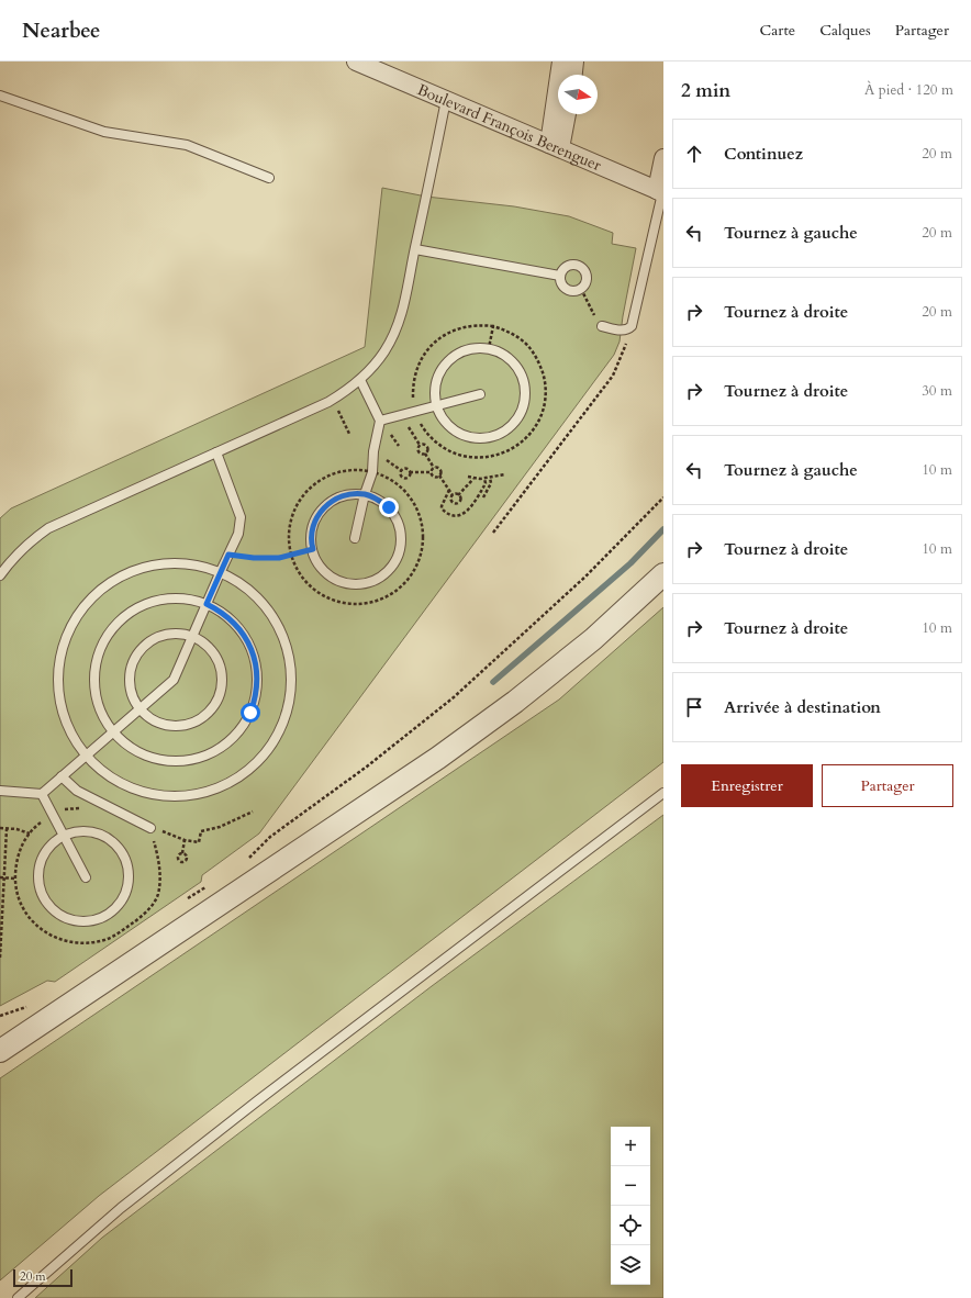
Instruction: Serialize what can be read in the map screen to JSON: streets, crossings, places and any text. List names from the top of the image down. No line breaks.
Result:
{"streets":{"street":["Boulevard François Berenguer"]},"scale_bar":"20 m","north":"right","page":{"header":"Nearbee","nav":["Carte","Calques","Partager"],"heading":["2 min","À pied · 120 m"],"list":[["Continuez","20 m"],["Tournez à gauche","20 m"],["Tournez à droite","20 m"],["Tournez à droite","30 m"],["Tournez à gauche","10 m"],["Tournez à droite","10 m"],["Tournez à droite","10 m"],"Arrivée à destination"],"buttons":["Enregistrer","Partager"],"map_buttons":["+","−"],"scale":"20 m"}}
